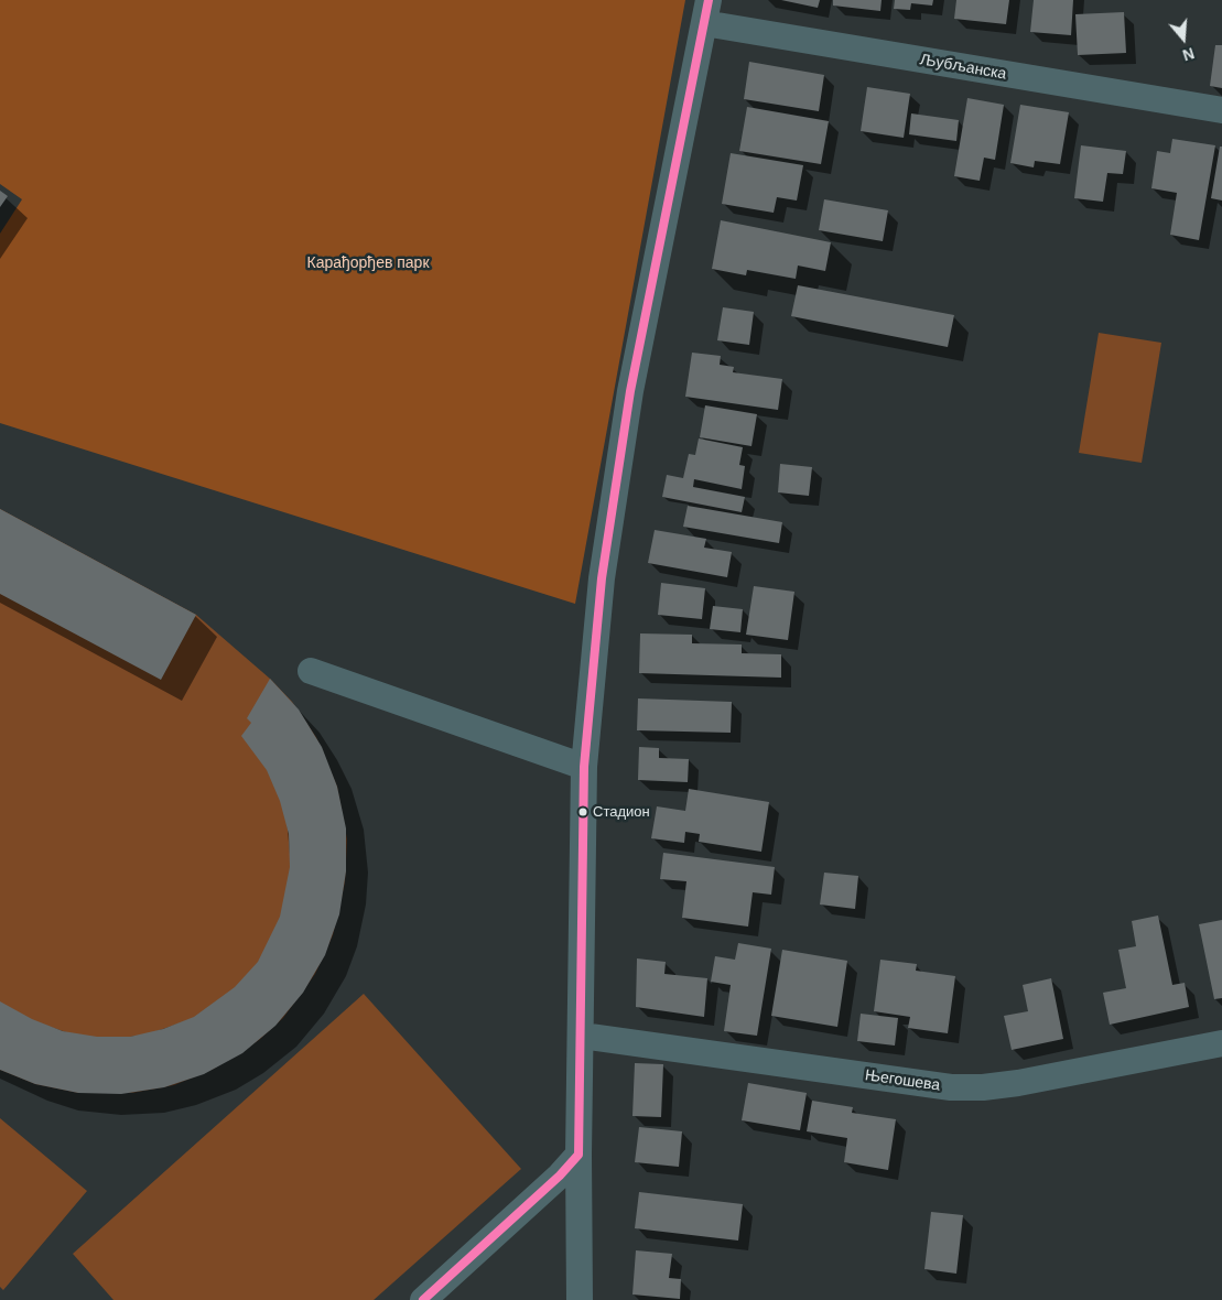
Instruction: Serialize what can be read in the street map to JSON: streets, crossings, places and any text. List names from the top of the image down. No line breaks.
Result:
{"streets":{"street":["Љубљанска","Његошева"]},"parks":["Карађорђев парк"],"places":["Стадион"],"north":"bottom"}
